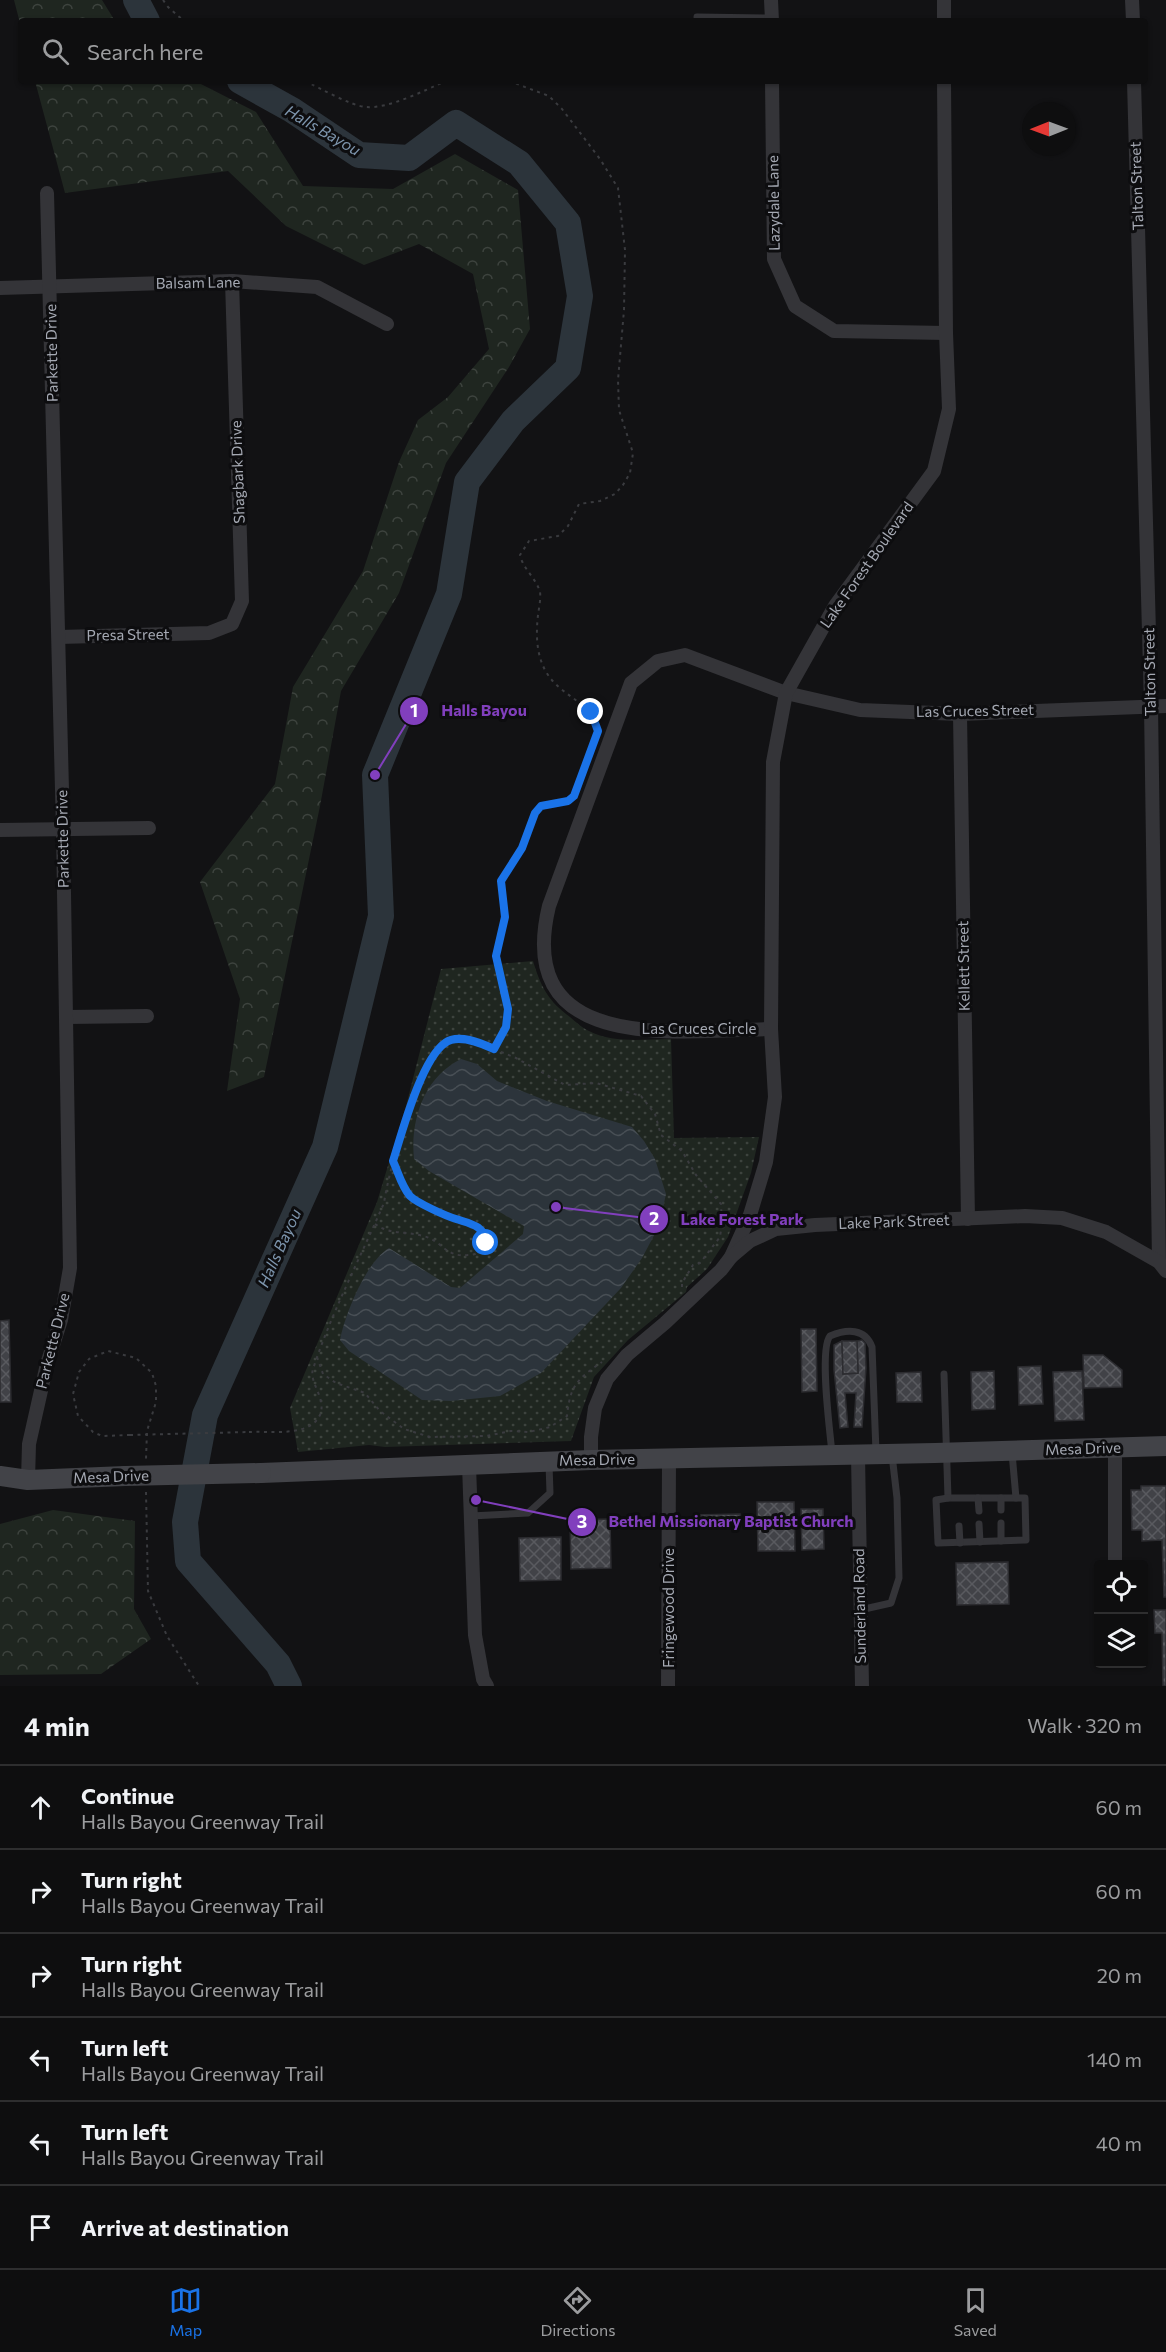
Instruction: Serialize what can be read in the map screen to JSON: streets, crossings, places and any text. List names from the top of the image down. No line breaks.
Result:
{"streets":{"main road":["Mesa Drive"],"street":["Talton Street","Lazydale Lane","Balsam Lane","Parkette Drive","Shagbark Drive","Lake Forest Boulevard","Presa Street","Las Cruces Street","Kellett Street","Las Cruces Circle","Lake Park Street","Sunderland Road","Fringewood Drive"]},"crossings":[["Talton Street","Las Cruces Street"],["Talton Street","Lake Park Street"],["Lazydale Lane","Lake Forest Boulevard"],["Balsam Lane","Parkette Drive"],["Balsam Lane","Shagbark Drive"],["Parkette Drive","Presa Street"],["Parkette Drive","Mesa Drive"],["Shagbark Drive","Presa Street"],["Lake Forest Boulevard","Las Cruces Street"],["Lake Forest Boulevard","Las Cruces Circle"],["Lake Forest Boulevard","Lake Park Street"],["Las Cruces Street","Kellett Street"],["Las Cruces Street","Las Cruces Circle"],["Kellett Street","Lake Park Street"],["Lake Park Street","Mesa Drive"],["Mesa Drive","Sunderland Road"],["Mesa Drive","Fringewood Drive"]],"water":["Halls Bayou"],"places":["Halls Bayou","Lake Forest Park","Bethel Missionary Baptist Church"],"north":"left","page":{"search":"Search here","heading":["4 min","Walk · 320 m"],"list":[["Continue","Halls Bayou Greenway Trail","60 m"],["Turn right","Halls Bayou Greenway Trail","60 m"],["Turn right","Halls Bayou Greenway Trail","20 m"],["Turn left","Halls Bayou Greenway Trail","140 m"],["Turn left","Halls Bayou Greenway Trail","40 m"],"Arrive at destination"],"nav":["Map","Directions","Saved"]}}
